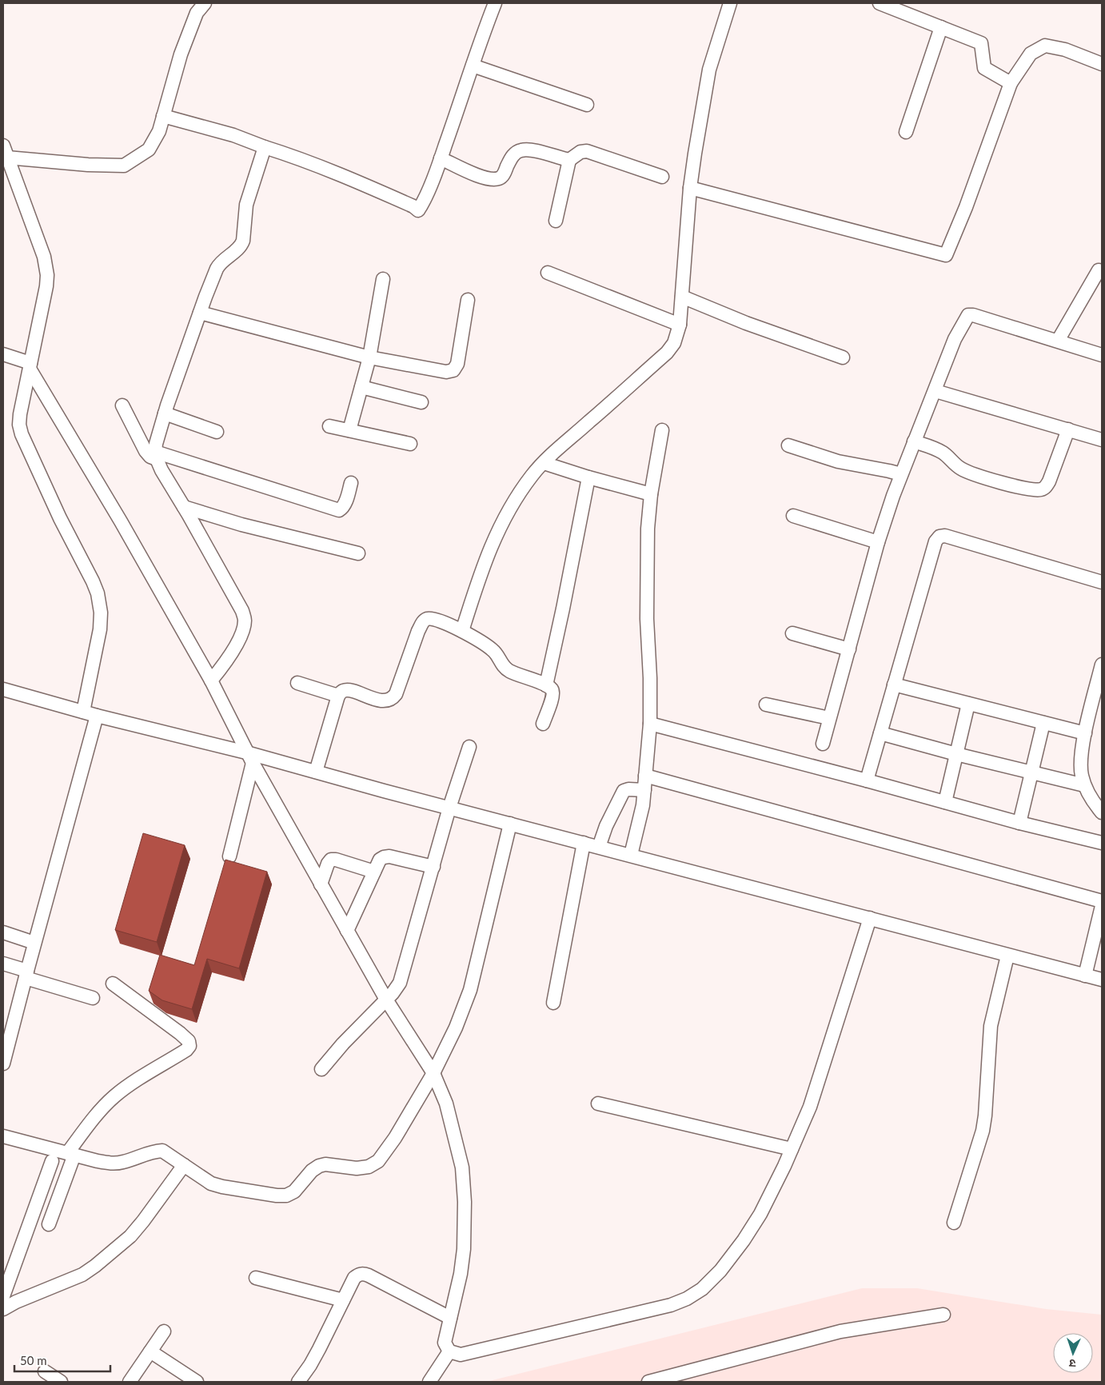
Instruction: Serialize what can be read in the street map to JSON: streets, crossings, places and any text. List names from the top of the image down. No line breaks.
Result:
{"scale_bar":"50 m","north":"bottom"}
